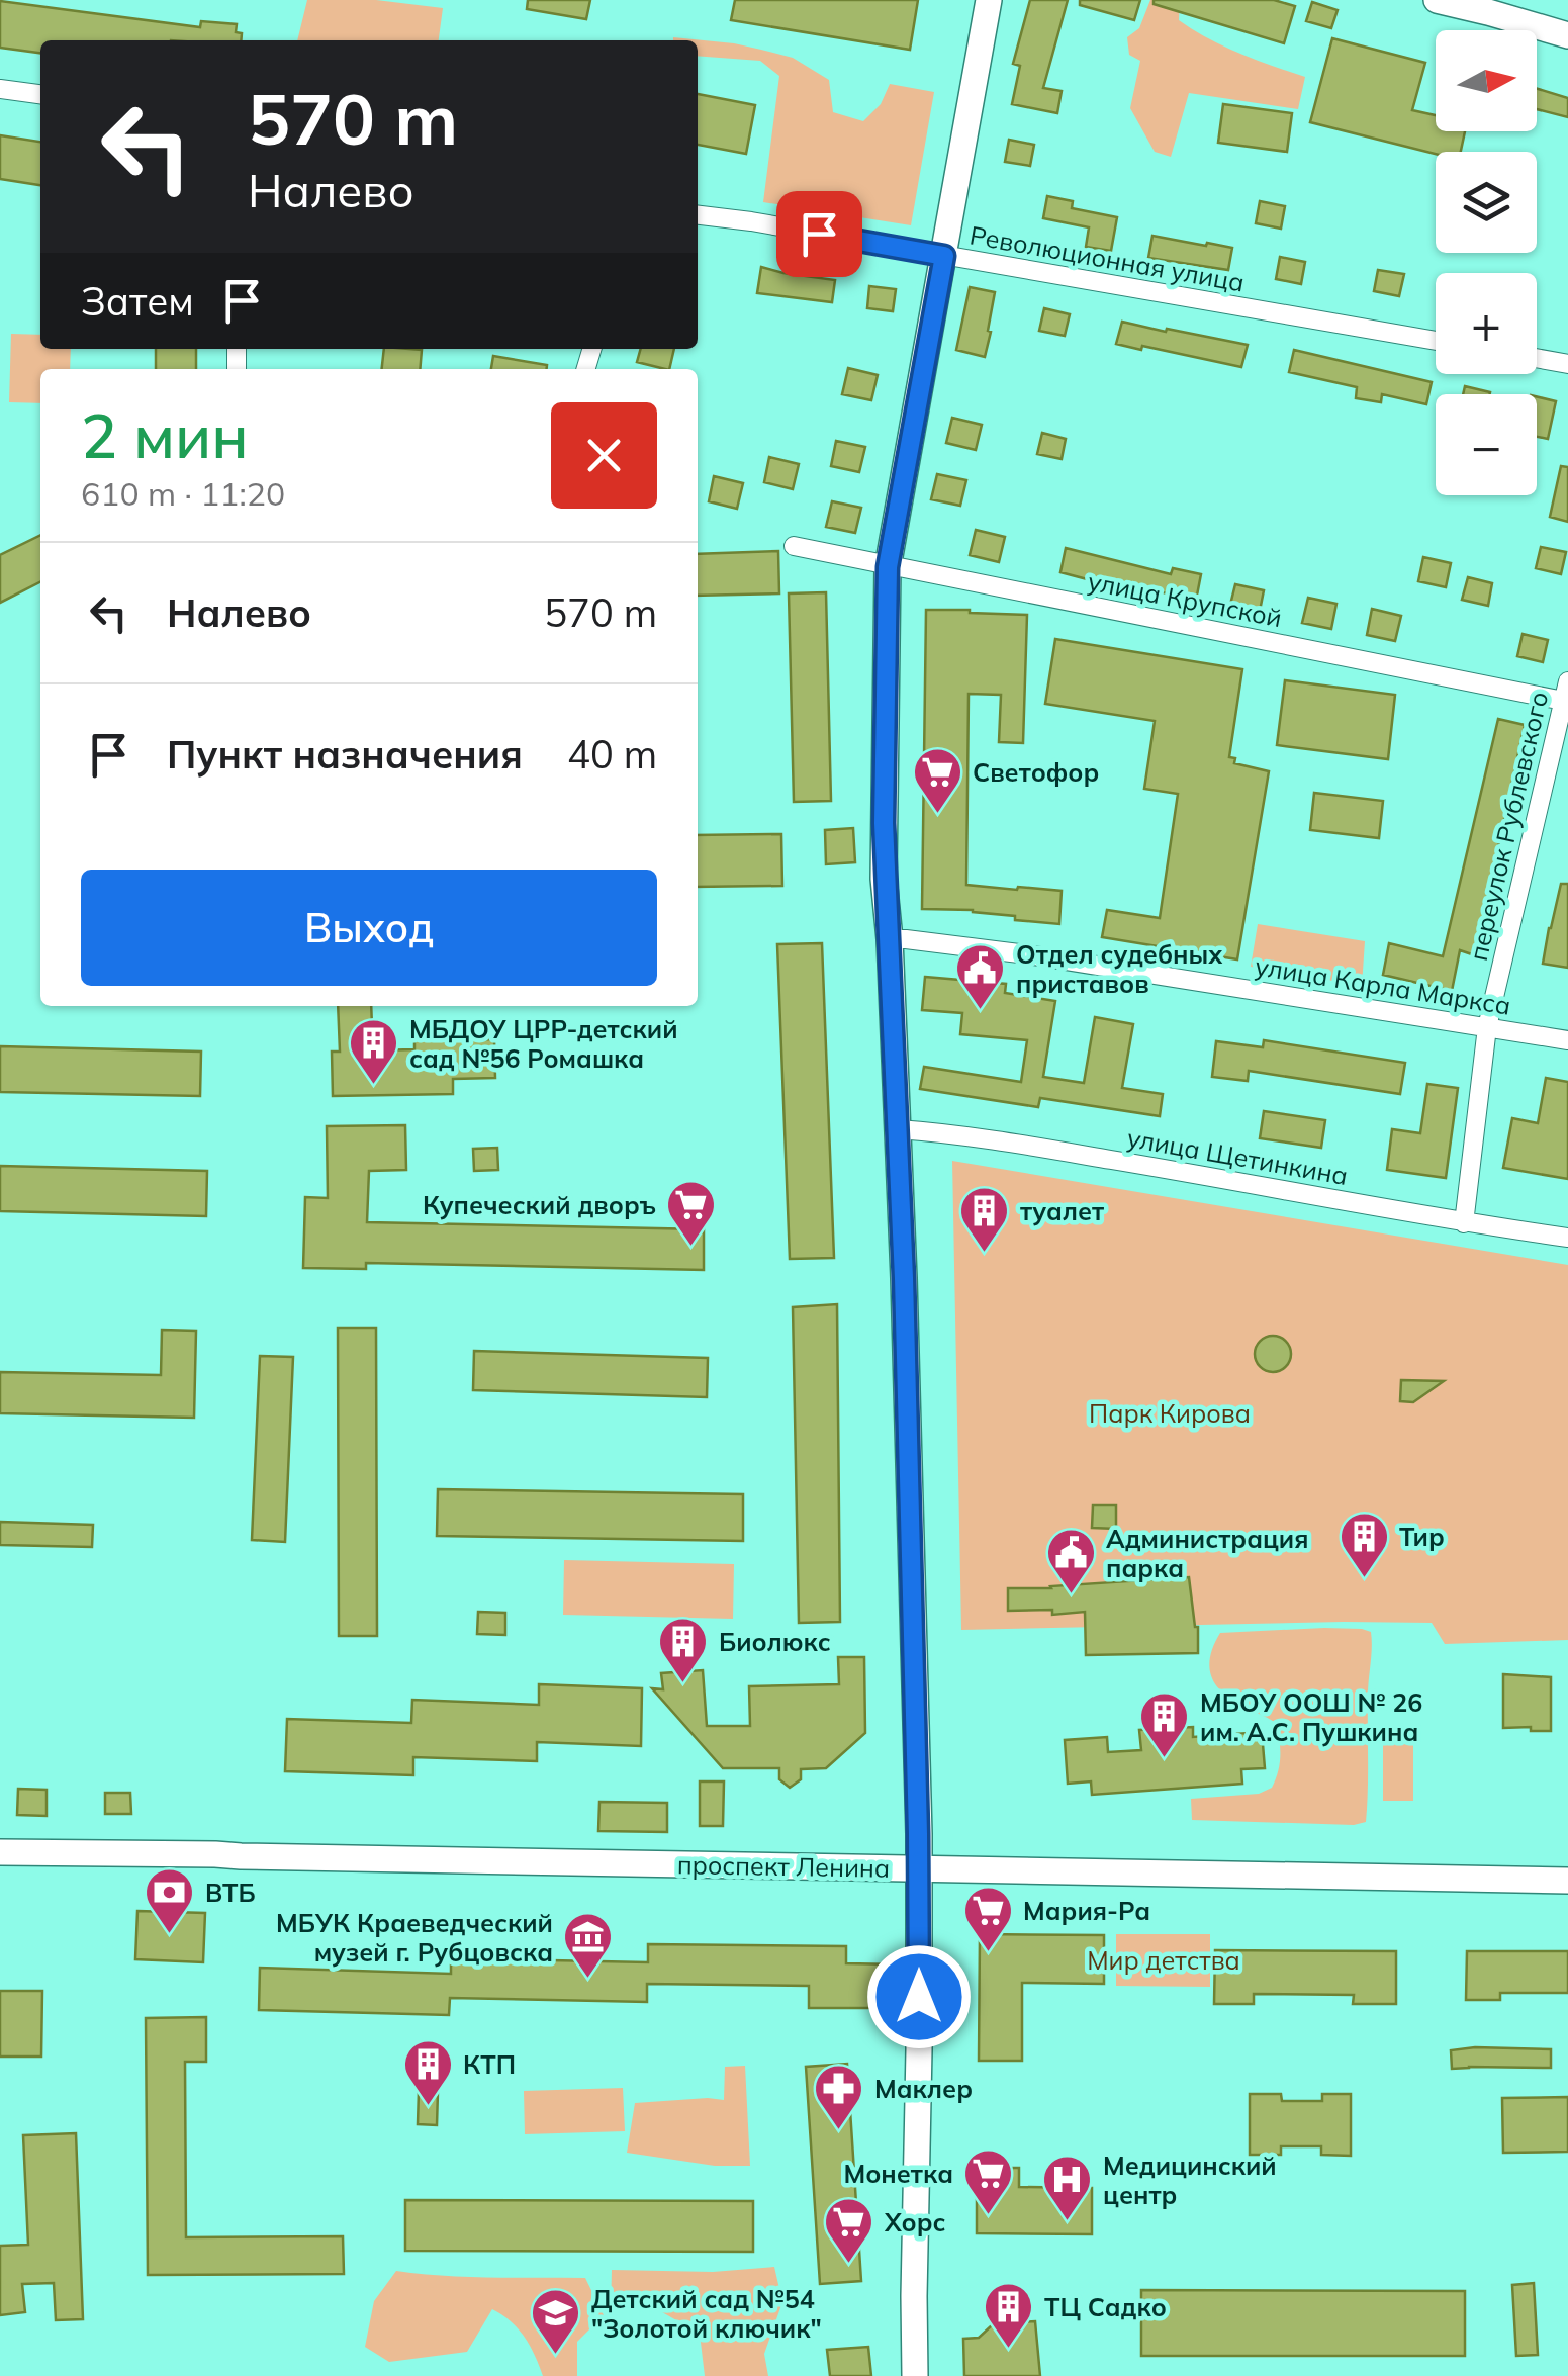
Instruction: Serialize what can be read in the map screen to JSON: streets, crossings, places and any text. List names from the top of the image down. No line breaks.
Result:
{"streets":{"street":["Революционная улица","улица Крупской","переулок Рублевского","улица Карла Маркса","улица Щетинкина","проспект Ленина"]},"crossings":[["улица Крупской","переулок Рублевского"],["переулок Рублевского","улица Карла Маркса"],["переулок Рублевского","улица Щетинкина"]],"parks":["Парк Кирова","Мир детства"],"places":{"supermarket":["Светофор","Купеческий дворъ","Мария-Ра","Монетка","Хорс"],"public building":["Отдел судебных приставов","Администрация парка"],"building":["МБДОУ ЦРР-детский сад №56 Ромашка","туалет","Тир","Биолюкс","МБОУ ООШ № 26 им. А.С. Пушкина","КТП","ТЦ Садко"],"bank":["ВТБ"],"museum":["МБУК Краеведческий музей г. Рубцовска"],"pharmacy":["Маклер"],"hospital":["Медицинский центр"],"school or university":["Детский сад №54 \"Золотой ключик\""]},"north":"right","page":{"map_buttons":["+","−"],"turn":["570 m","Налево"],"then":"Затем","heading":["2 мин","610 m · 11:20"],"list":[{"name":"Налево","value":"570 m"},{"name":"Пункт назначения","value":"40 m"}],"buttons":"Выход"}}
